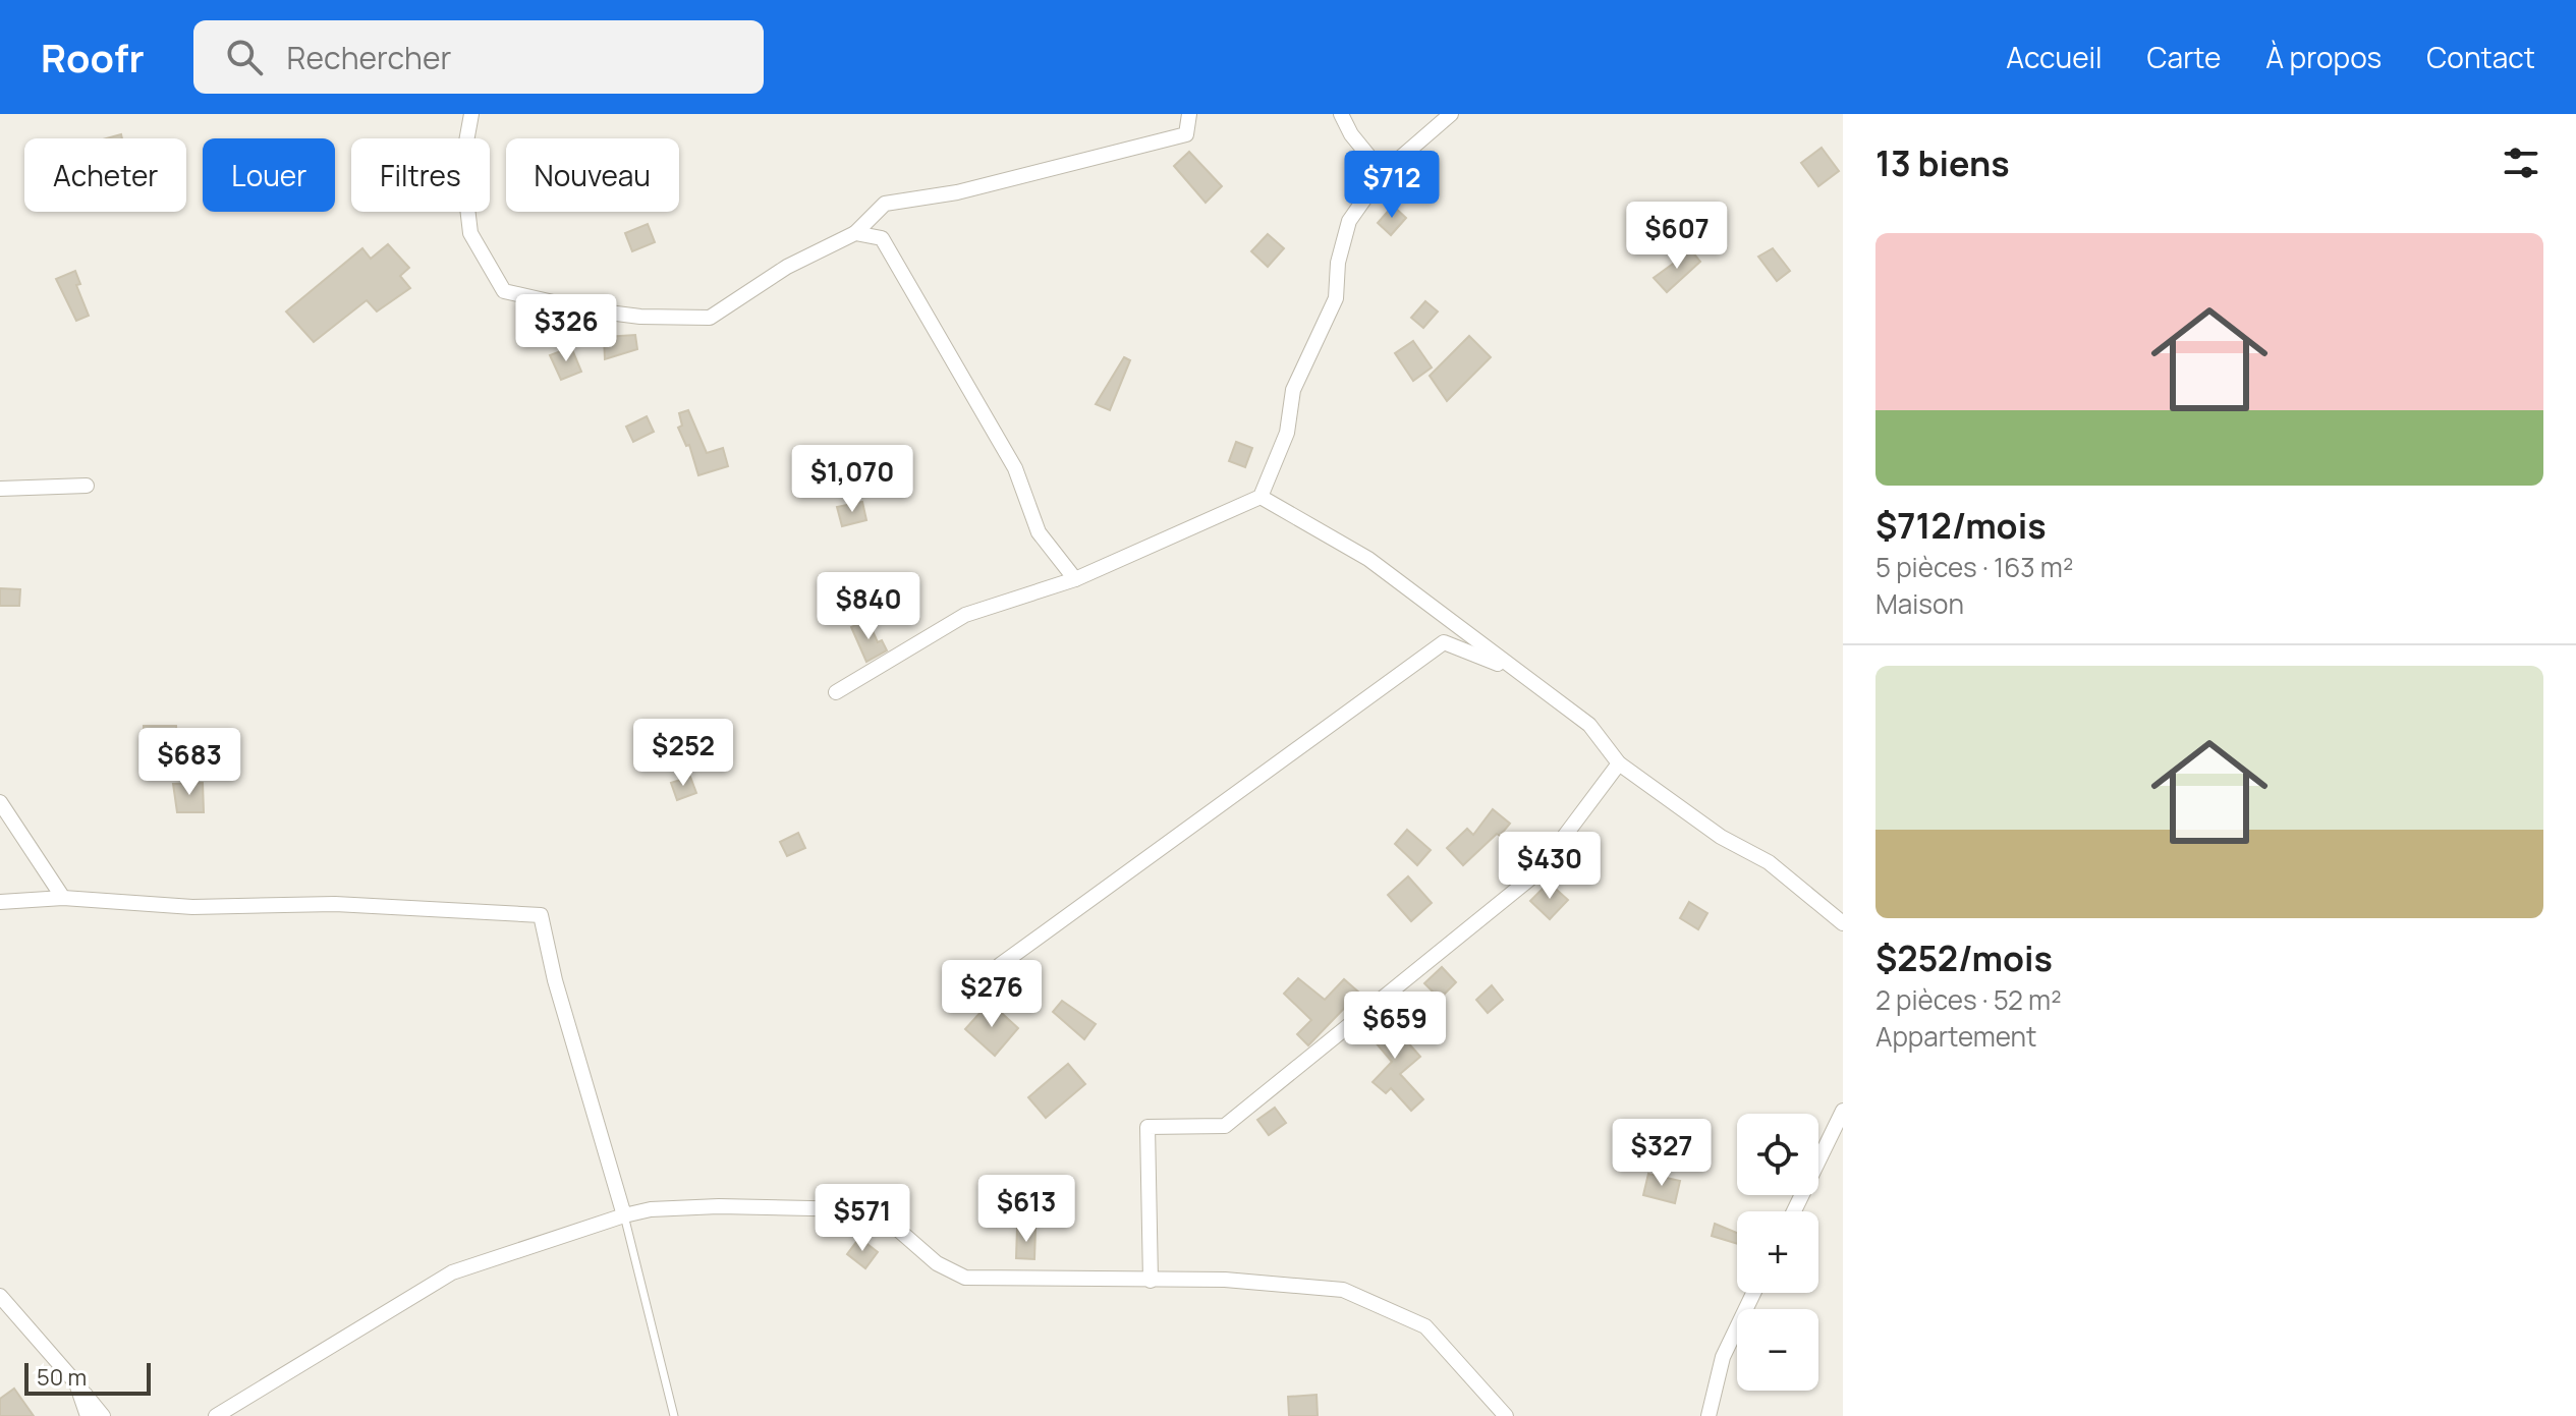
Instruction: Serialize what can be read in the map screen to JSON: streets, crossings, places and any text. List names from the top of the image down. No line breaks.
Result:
{"scale_bar":"50 m","page":{"header":"Roofr","search":"Rechercher","nav":["Accueil","Carte","À propos","Contact"],"heading":"13 biens","chip":["Acheter","Louer","Filtres","Nouveau"],"price":["$712","$607","$326","$1,070","$840","$252","$683","$430","$276","$659","$327","$613","$571"],"list":[{"name":"$712/mois","note":"5 pièces · 163 m² · Maison"},{"name":"$252/mois","note":"2 pièces · 52 m² · Appartement"}],"map_buttons":["+","−"],"scale":"50 m"}}
